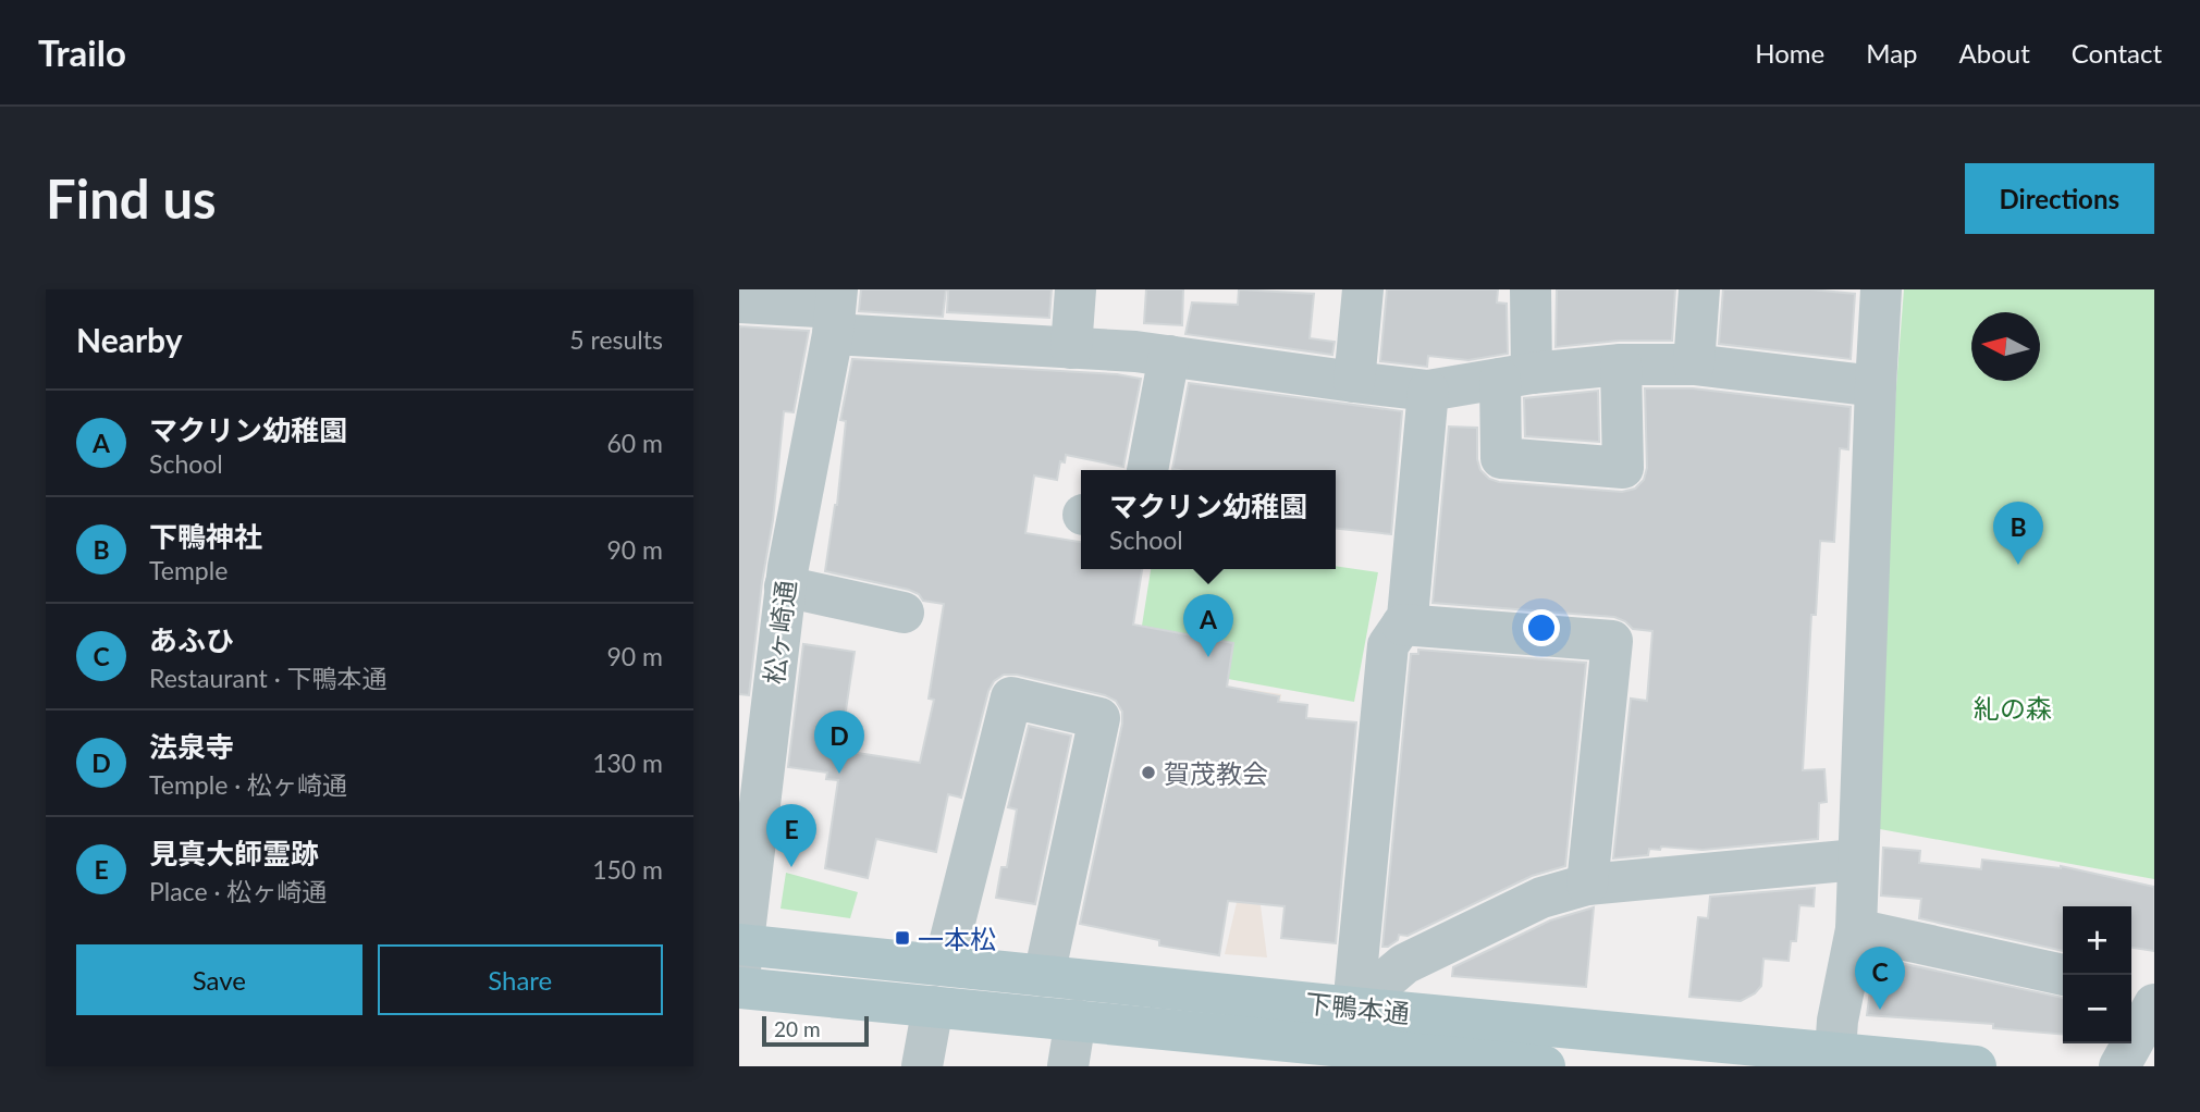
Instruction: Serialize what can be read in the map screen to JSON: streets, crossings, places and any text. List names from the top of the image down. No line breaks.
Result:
{"streets":{"main road":["下鴨本通"],"street":["松ヶ崎通"]},"crossings":[["松ヶ崎通","下鴨本通"]],"parks":["糺の森"],"places":{"other":["賀茂教会"],"transit":["一本松"]},"scale_bar":"20 m","north":"left","page":{"header":"Trailo","nav":["Home","Map","About","Contact"],"buttons":["Directions",["Save","Share"]],"title":"Find us","heading":["Nearby","5 results"],"list":[{"mark":"A","name":"マクリン幼稚園","note":"School","value":"60 m"},{"mark":"B","name":"下鴨神社","note":"Temple","value":"90 m"},{"mark":"C","name":"あふひ","note":"Restaurant · 下鴨本通","value":"90 m"},{"mark":"D","name":"法泉寺","note":"Temple · 松ヶ崎通","value":"130 m"},{"mark":"E","name":"見真大師霊跡","note":"Place · 松ヶ崎通","value":"150 m"}],"popup":["マクリン幼稚園","School"],"pins":["B","A","D","E","C"],"map_buttons":["+","−"],"scale":"20 m"}}
